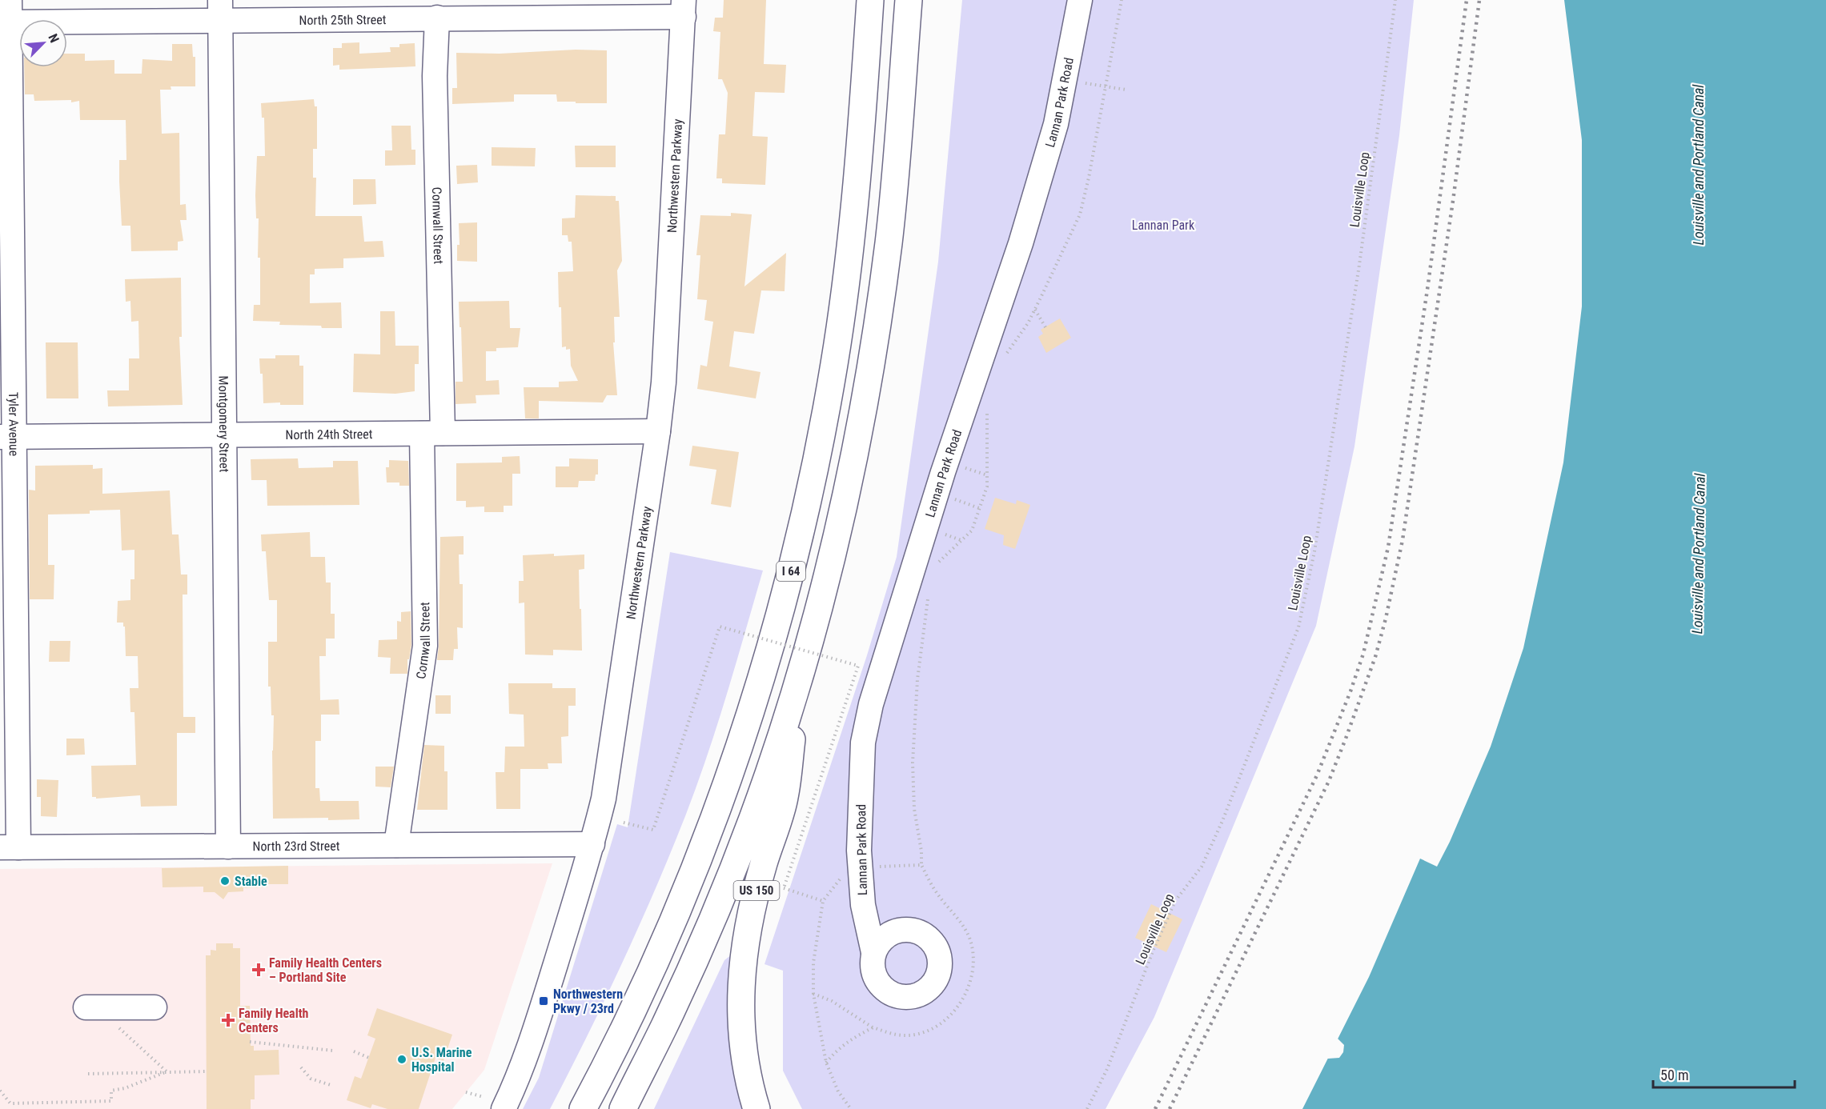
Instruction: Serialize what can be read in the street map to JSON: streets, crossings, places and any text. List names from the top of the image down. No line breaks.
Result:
{"streets":{"highway":["I 64","US 150"],"street":["North 25th Street","Lannan Park Road","Northwestern Parkway","Cornwall Street","Montgomery Street","Tyler Avenue","North 24th Street","North 23rd Street"],"path":["Louisville Loop"]},"crossings":[["North 25th Street","Northwestern Parkway"],["North 25th Street","Cornwall Street"],["North 25th Street","Montgomery Street"],["North 25th Street","Tyler Avenue"],["Northwestern Parkway","North 24th Street"],["Northwestern Parkway","North 23rd Street"],["Cornwall Street","North 24th Street"],["Cornwall Street","North 23rd Street"],["Montgomery Street","North 24th Street"],["Montgomery Street","North 23rd Street"],["Tyler Avenue","North 24th Street"],["Tyler Avenue","North 23rd Street"]],"water":["Louisville and Portland Canal"],"parks":["Lannan Park"],"places":{"other":["Stable","U.S. Marine Hospital"],"health":["Family Health Centers – Portland Site","Family Health Centers"],"transit":["Northwestern Pkwy / 23rd"]},"scale_bar":"50 m","north":"top right"}
